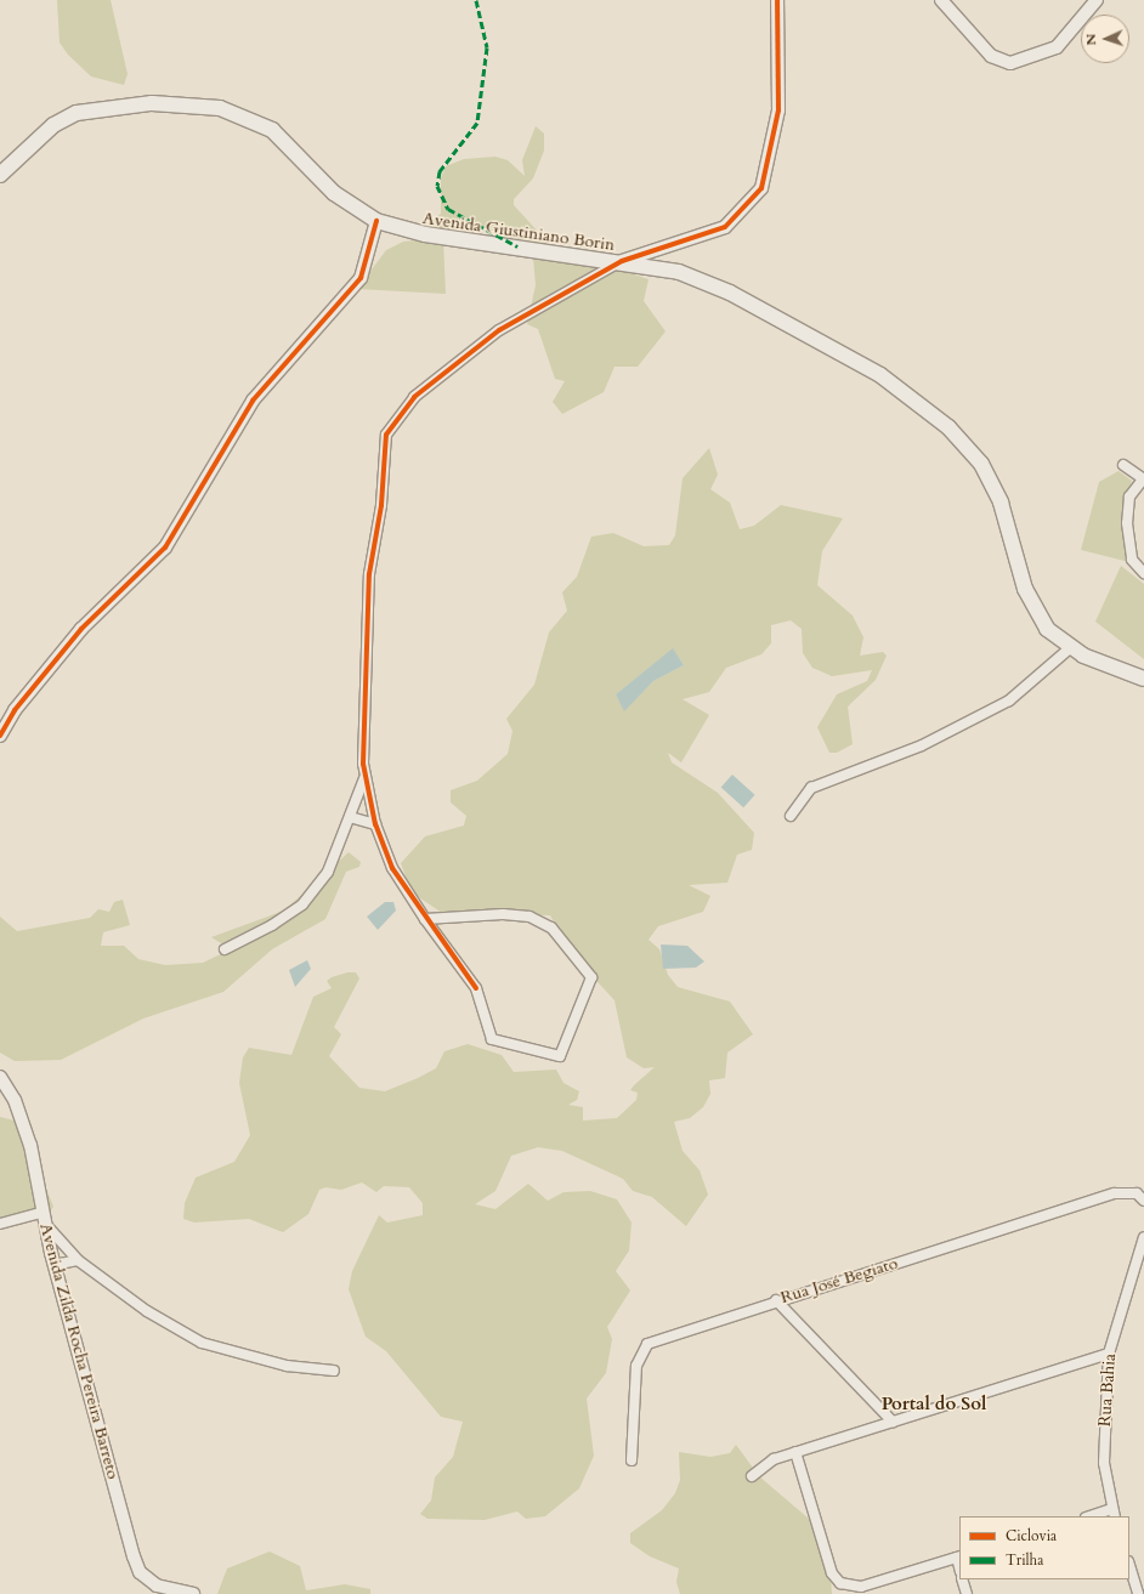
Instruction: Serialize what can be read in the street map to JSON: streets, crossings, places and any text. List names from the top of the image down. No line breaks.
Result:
{"streets":{"main road":["Avenida Giustiniano Borin"],"street":["Rua José Begiato","Avenida Zilda Rocha Pereira Barreto","Rua Bahia"]},"districts":["Portal do Sol"],"legend":["Ciclovia","Trilha"],"north":"left"}
